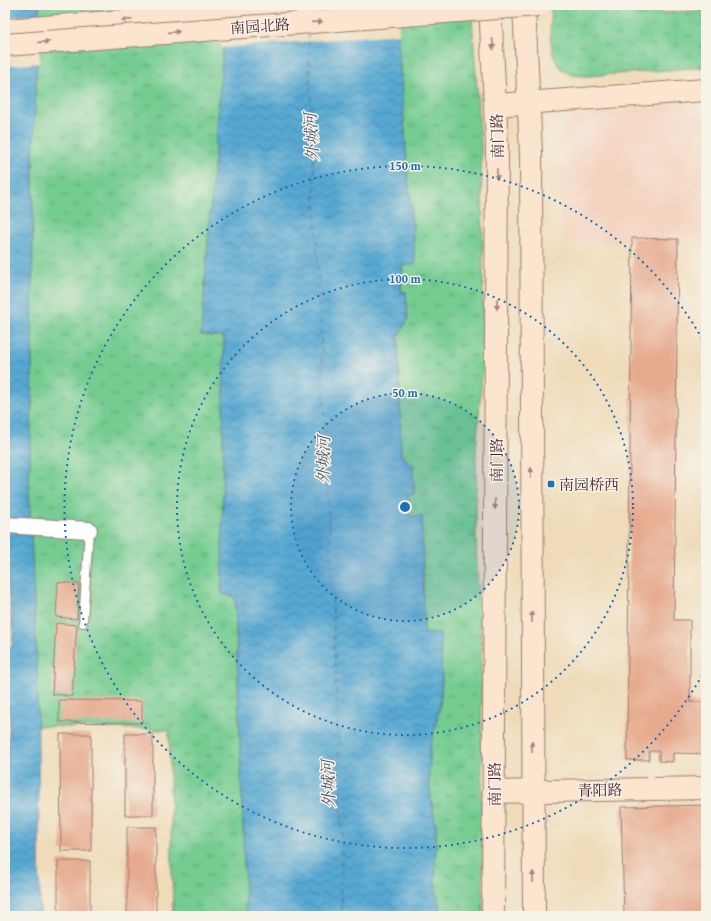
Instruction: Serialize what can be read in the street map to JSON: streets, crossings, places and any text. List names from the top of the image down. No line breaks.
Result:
{"streets":{"main road":["南园北路","南门路","青阳路"]},"crossings":[["南门路","青阳路"]],"water":["外城河"],"places":{"transit":["南园桥西"]},"rings":["150 m","100 m","50 m"]}
